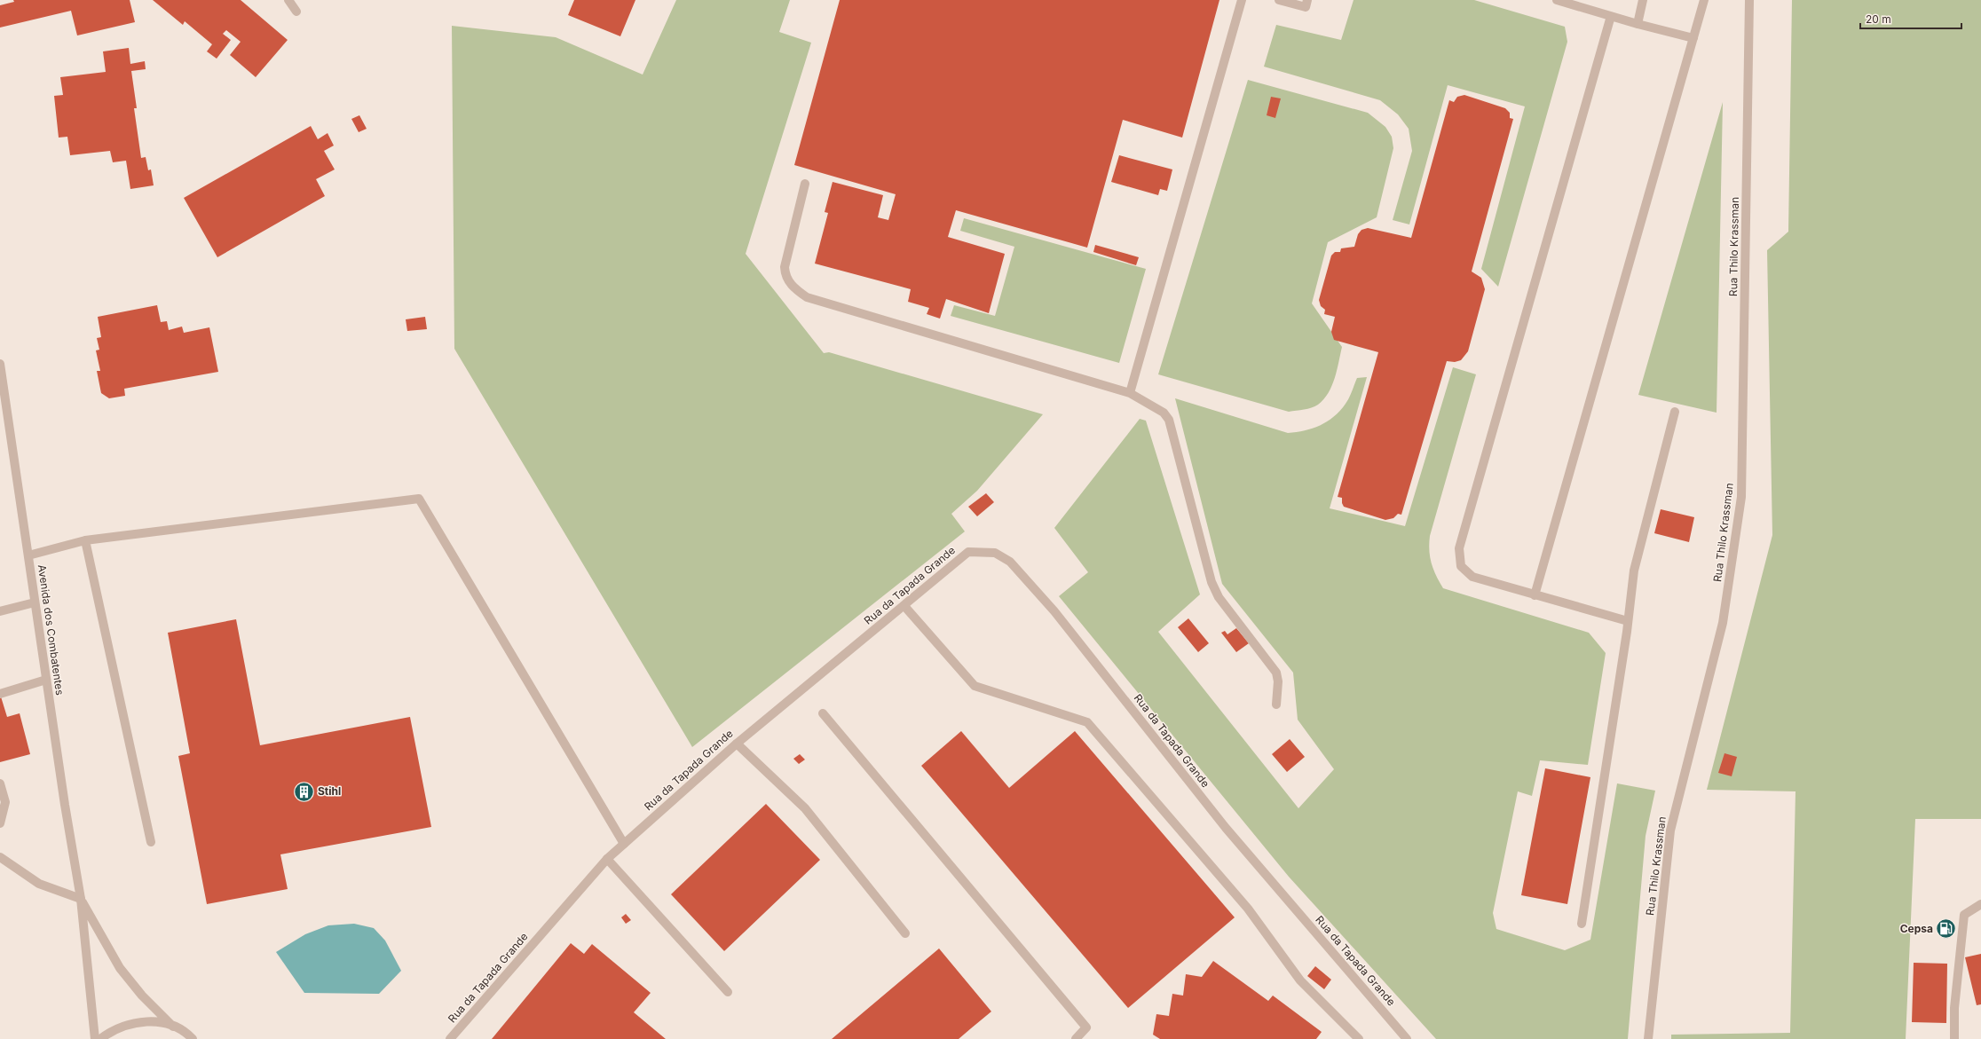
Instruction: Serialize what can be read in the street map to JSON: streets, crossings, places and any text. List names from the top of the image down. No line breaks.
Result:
{"streets":{"street":["Rua Thilo Krassman","Rua da Tapada Grande","Avenida dos Combatentes"]},"places":{"building":["Stihl"],"fuel station":["Cepsa"]},"scale_bar":"20 m"}
